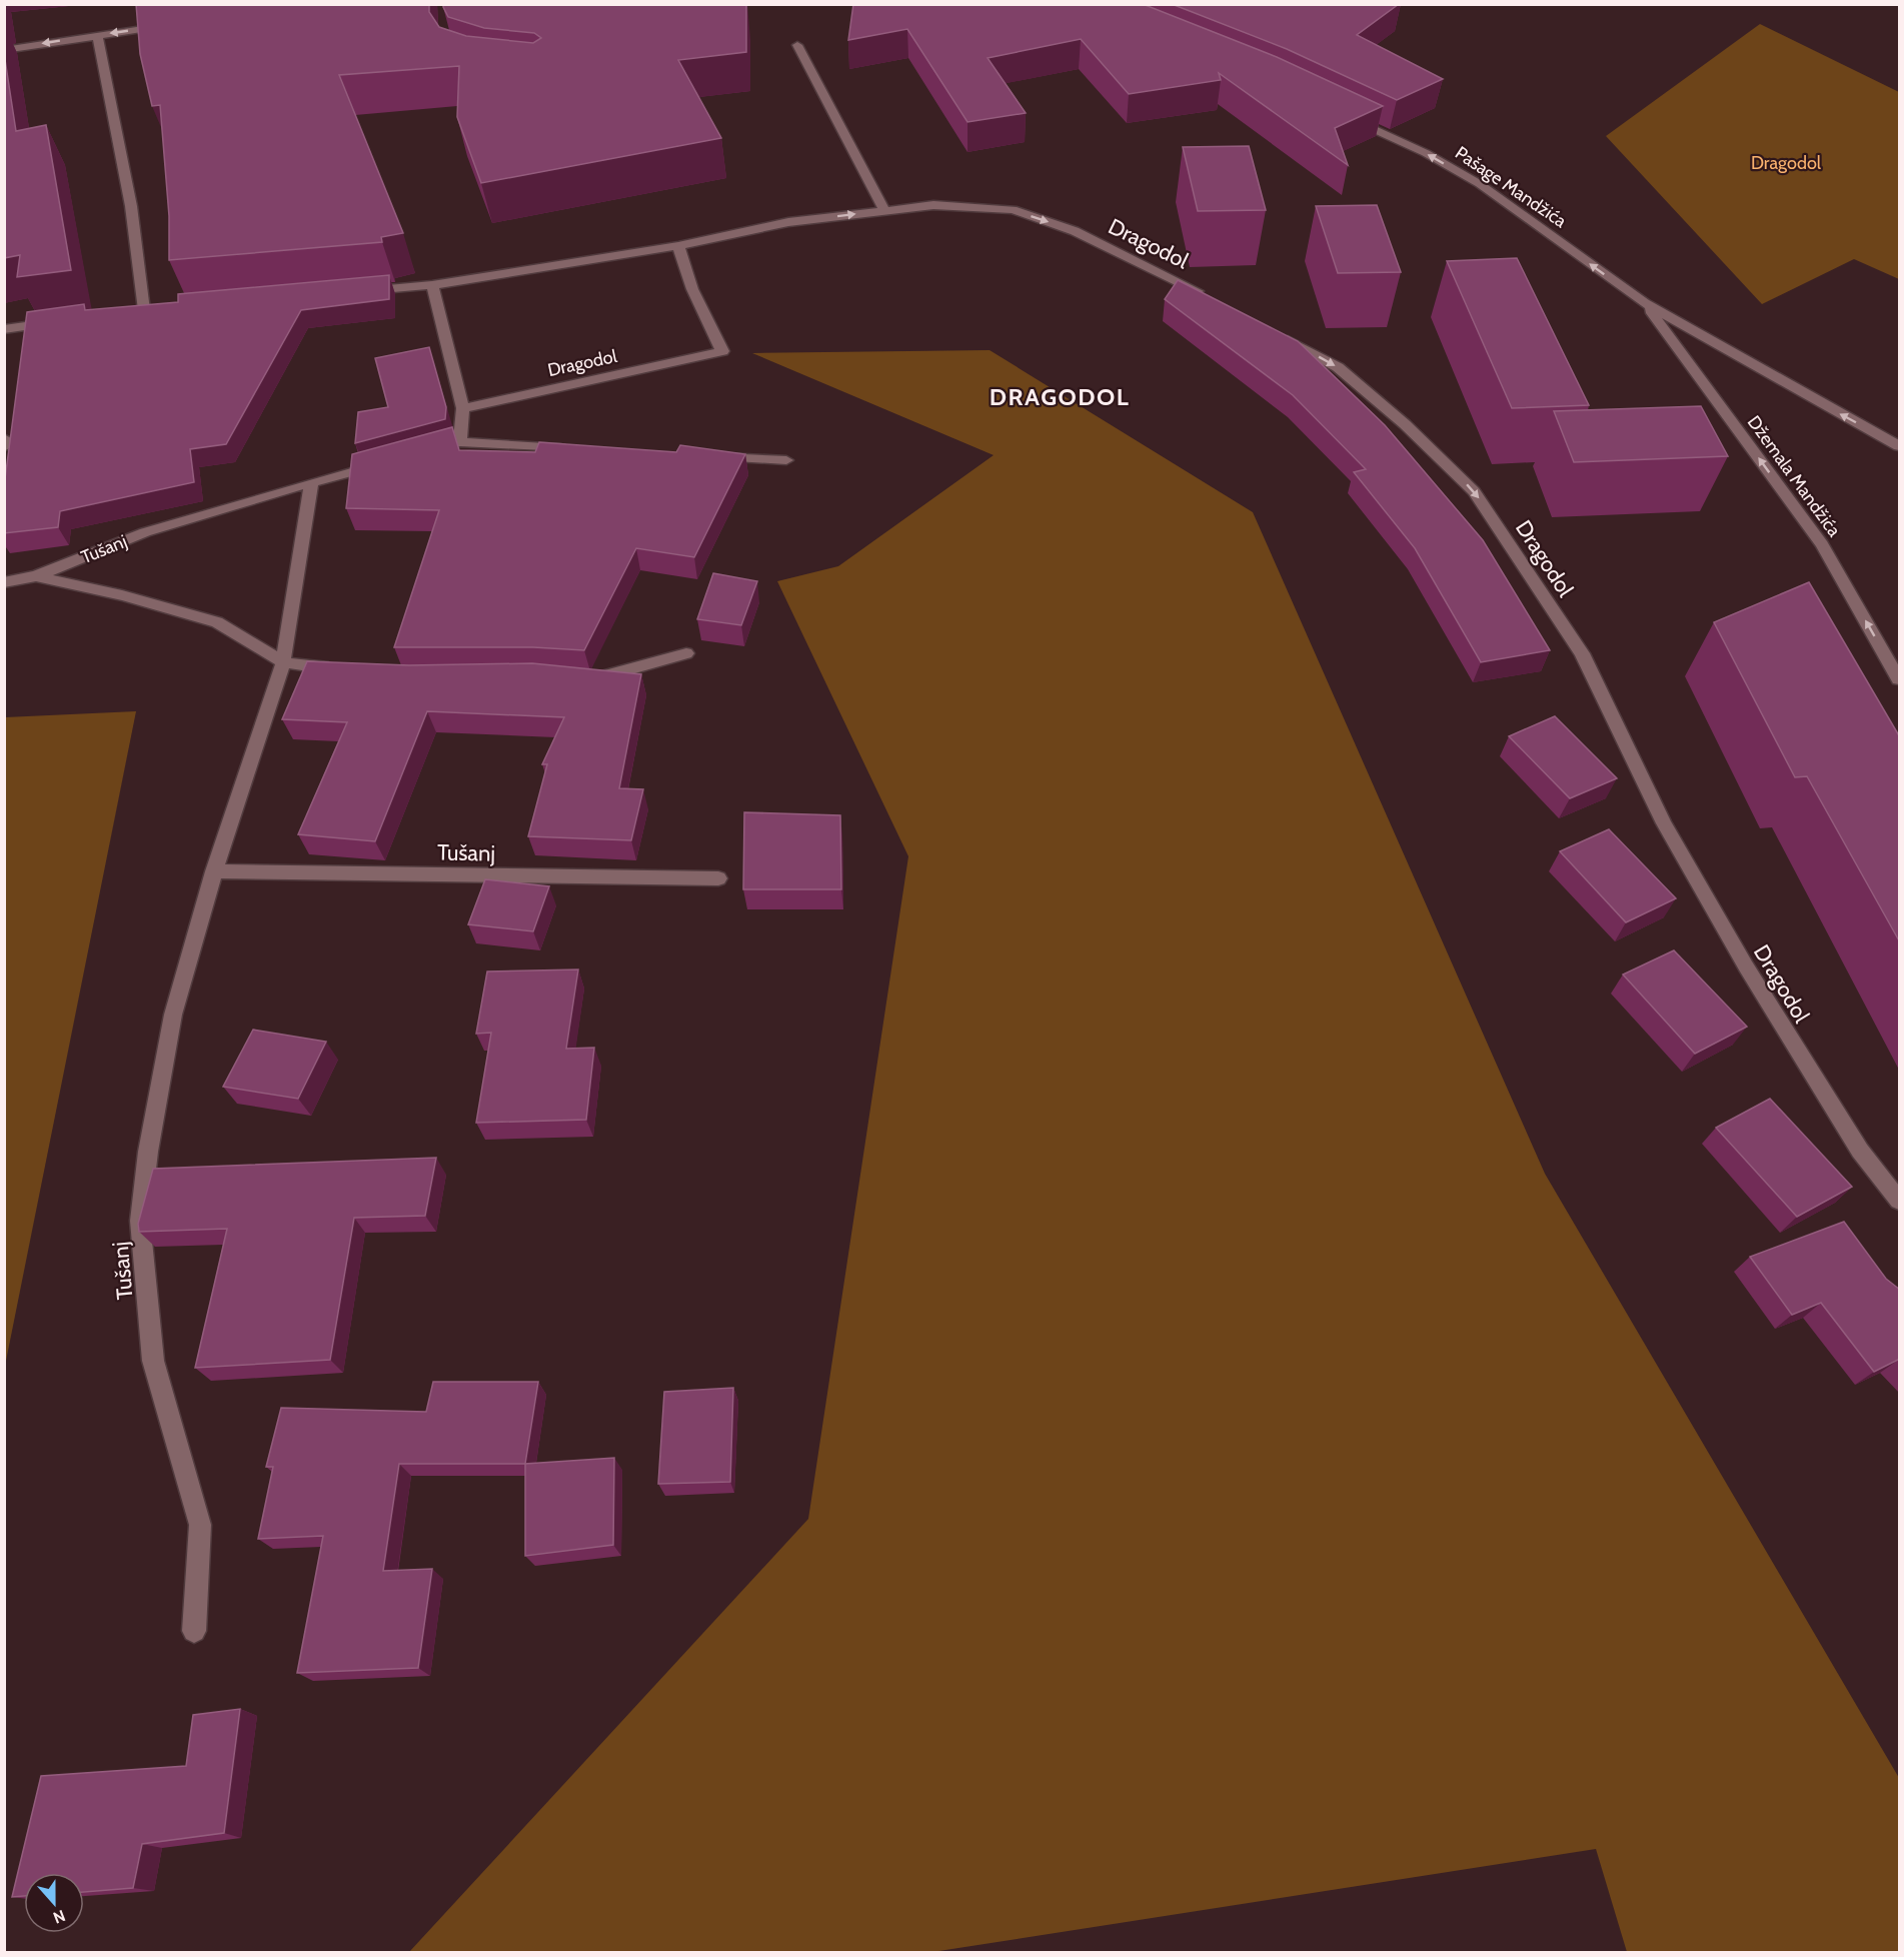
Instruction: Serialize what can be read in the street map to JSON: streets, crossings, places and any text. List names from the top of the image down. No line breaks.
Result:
{"streets":{"street":["Pašage Mandžića","Dragodol","Džemala Mandžića","Tušanj"]},"crossings":[["Pašage Mandžića","Džemala Mandžića"]],"one_way":["Pašage Mandžića","Dragodol","Džemala Mandžića"],"districts":["DRAGODOL"],"parks":["Dragodol"],"north":"bottom"}
